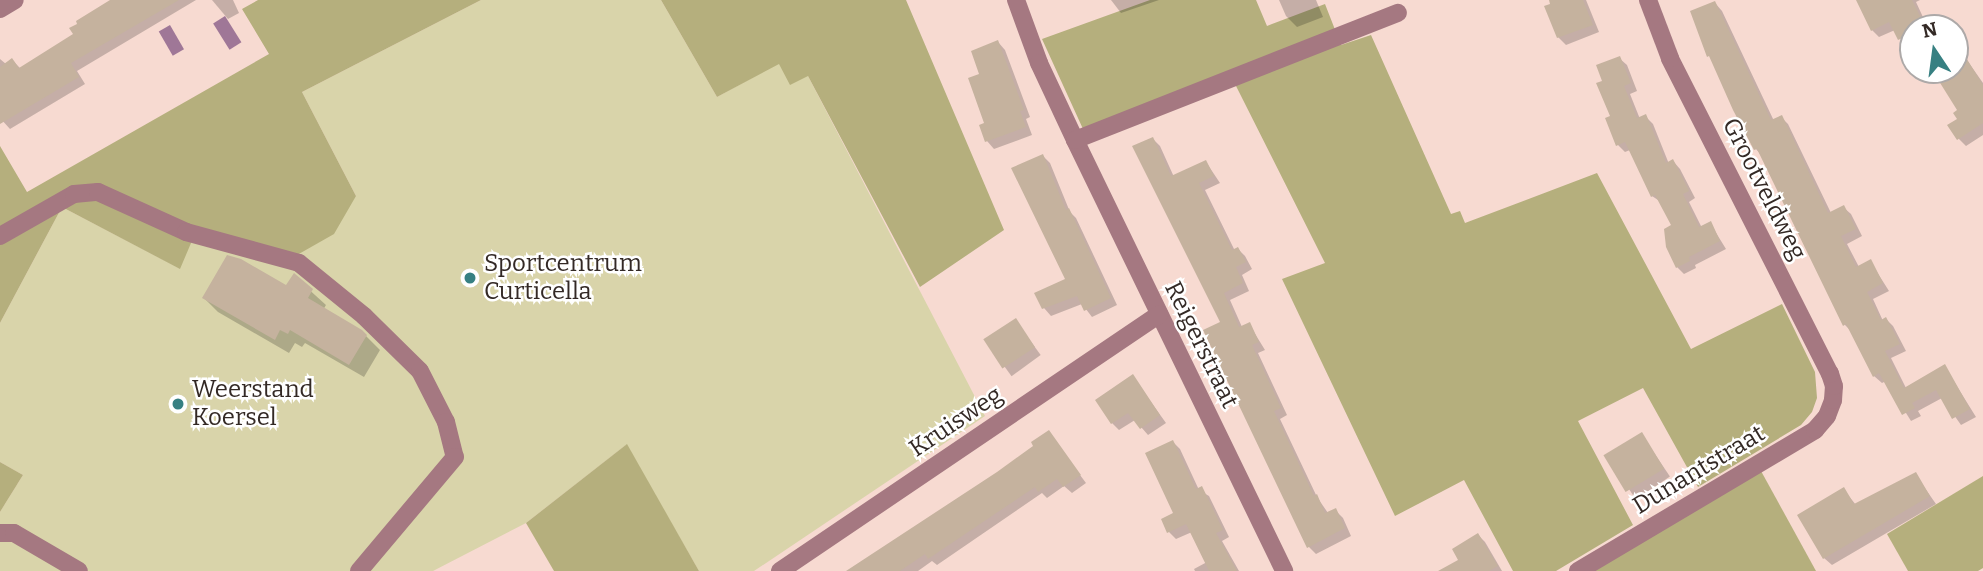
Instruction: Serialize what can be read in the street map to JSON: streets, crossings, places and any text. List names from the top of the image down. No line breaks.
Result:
{"streets":{"street":["Grootveldweg","Reigerstraat","Kruisweg","Dunantstraat"]},"crossings":[["Grootveldweg","Dunantstraat"],["Reigerstraat","Kruisweg"]],"places":["Sportcentrum Curticella","Weerstand Koersel"],"north":"top"}
